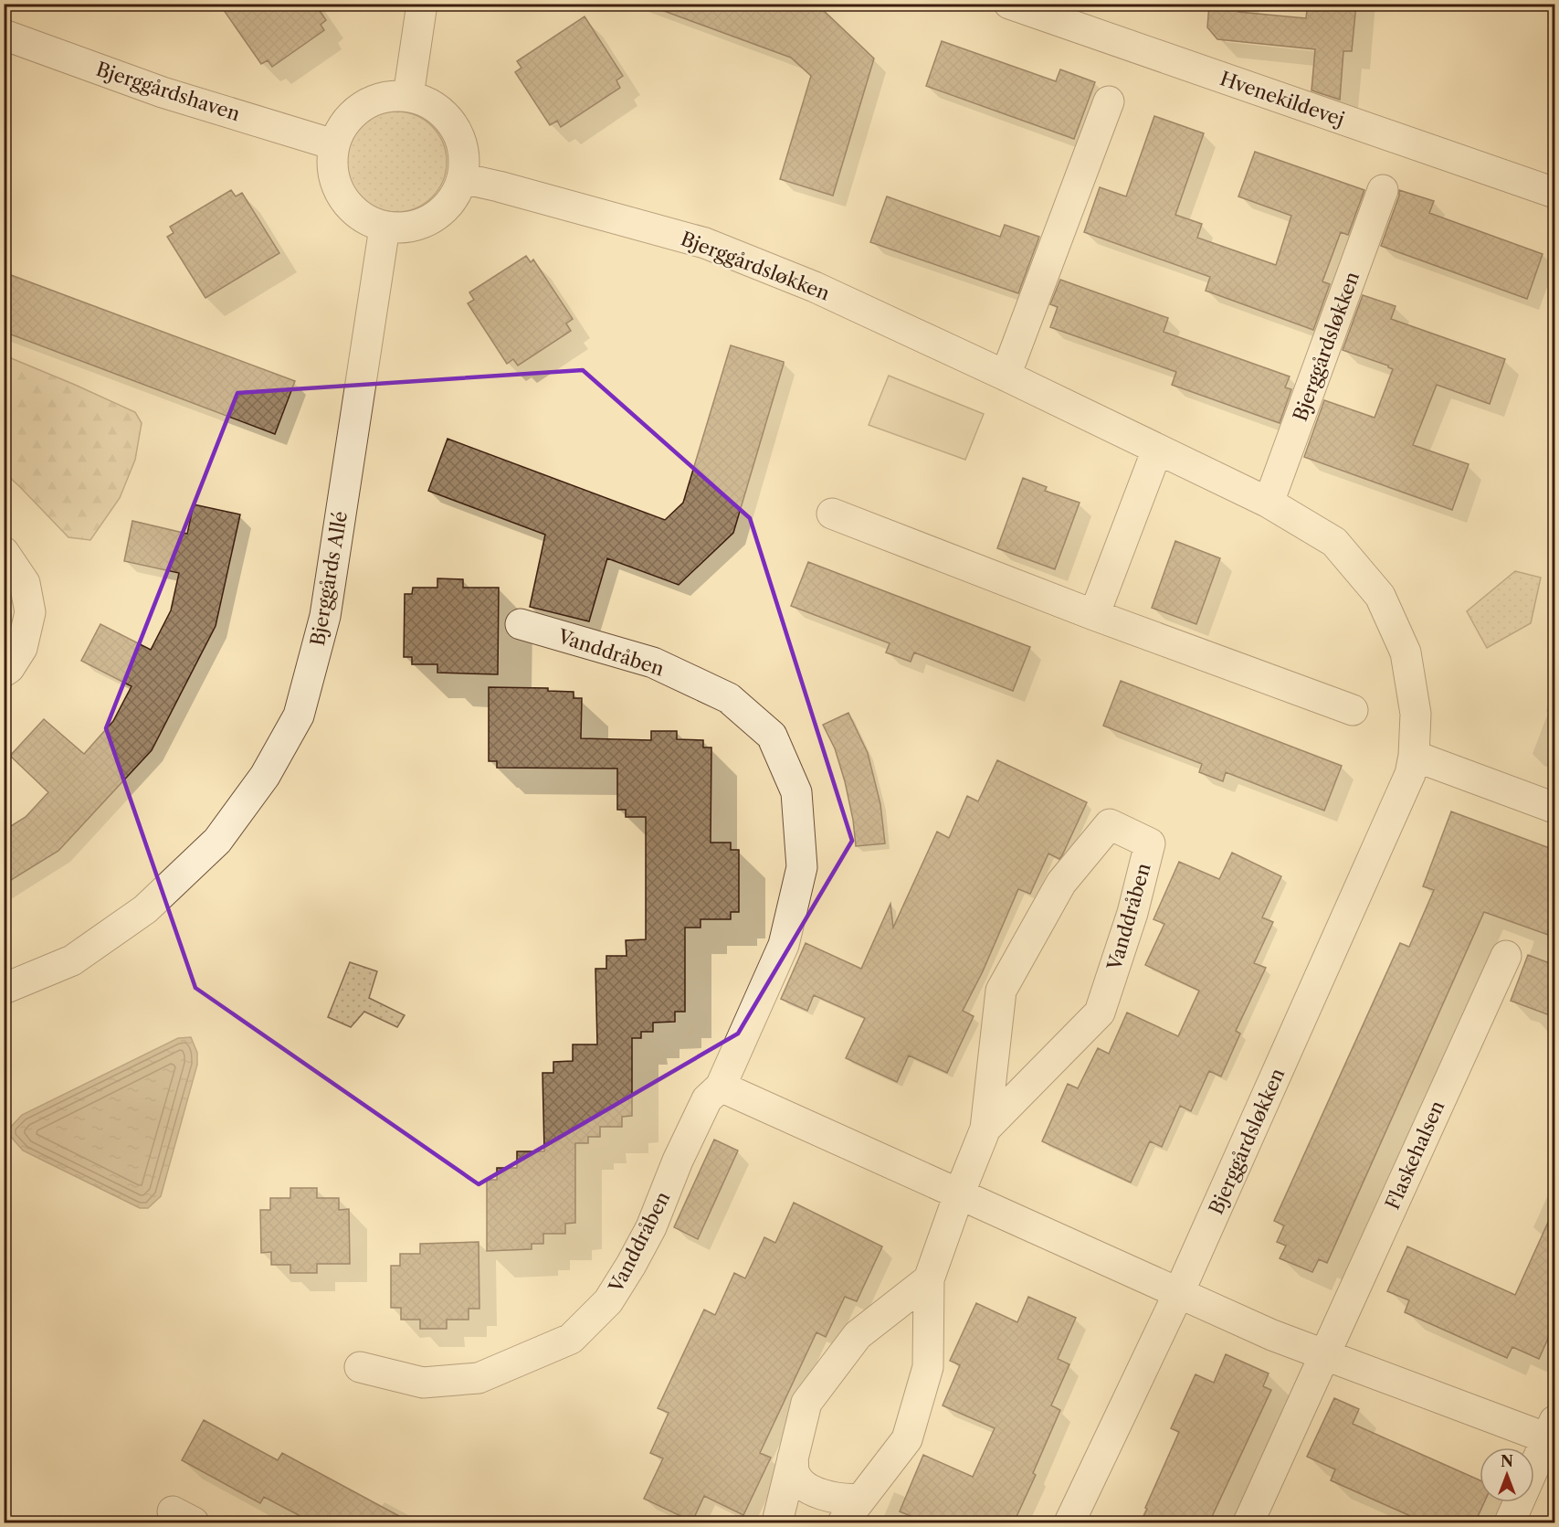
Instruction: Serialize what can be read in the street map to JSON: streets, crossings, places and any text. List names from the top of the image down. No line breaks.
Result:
{"streets":{"street":["Bjerggårdshaven","Hvenekildevej","Bjerggårdsløkken","Bjerggårds Allé","Vanddråben","Flaskehalsen"]},"crossings":[["Bjerggårdshaven","Bjerggårdsløkken"],["Bjerggårdshaven","Bjerggårds Allé"],["Bjerggårdsløkken","Bjerggårds Allé"]],"north":"top"}
